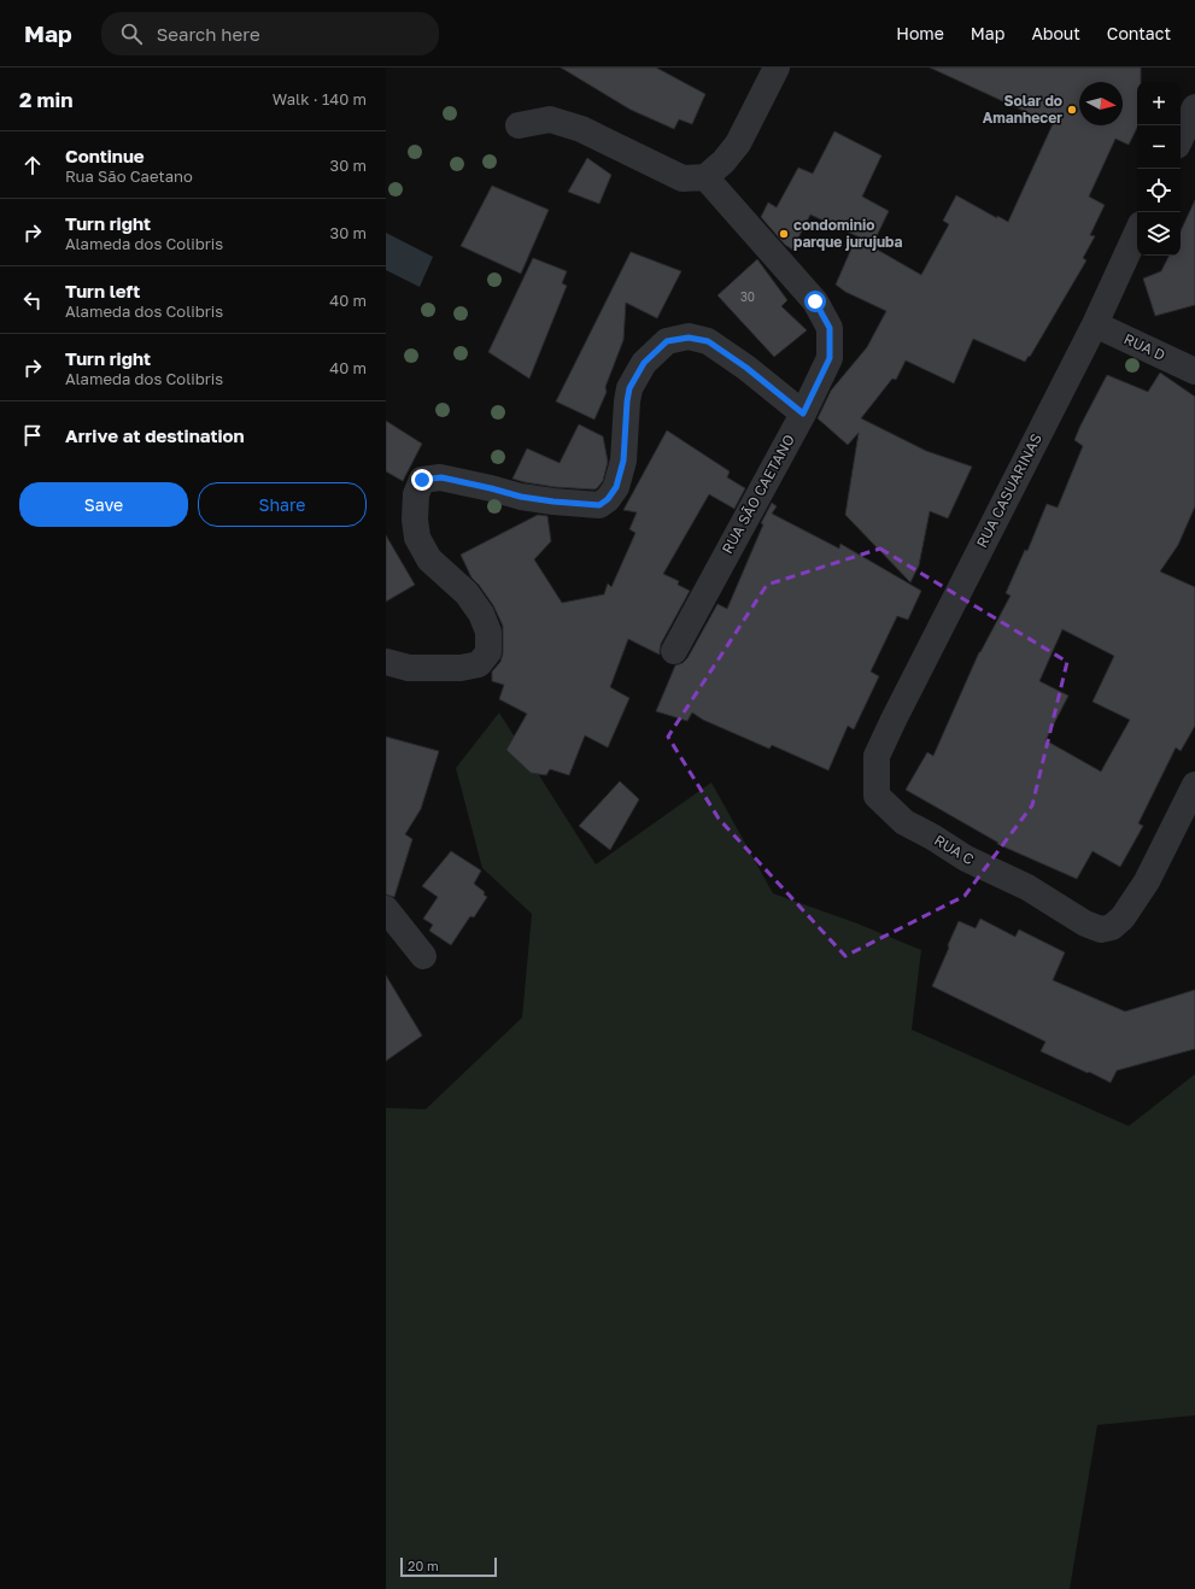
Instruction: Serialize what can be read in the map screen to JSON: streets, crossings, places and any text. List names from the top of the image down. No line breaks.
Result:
{"streets":{"street":["RUA D","RUA CASUARINAS","RUA SÃO CAETANO","RUA C"]},"crossings":[["RUA D","RUA CASUARINAS"],["RUA CASUARINAS","RUA C"]],"places":["Solar do Amanhecer","condominio parque jurujuba"],"house_numbers":["30"],"scale_bar":"20 m","north":"right","page":{"header":"Map","search":"Search here","nav":["Home","Map","About","Contact"],"heading":["2 min","Walk · 140 m"],"map_buttons":["+","−"],"list":[["Continue","Rua São Caetano","30 m"],["Turn right","Alameda dos Colibris","30 m"],["Turn left","Alameda dos Colibris","40 m"],["Turn right","Alameda dos Colibris","40 m"],"Arrive at destination"],"buttons":["Save","Share"],"scale":"20 m"}}
